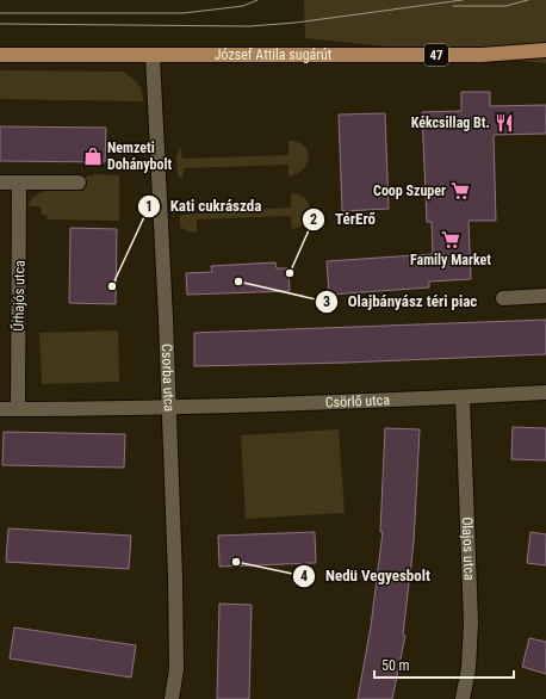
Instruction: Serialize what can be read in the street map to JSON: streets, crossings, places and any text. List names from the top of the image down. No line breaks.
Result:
{"streets":{"main road":["47","József Attila sugárút"],"street":["Űrhajós utca","Csorba utca","Csörlő utca","Olajos utca"]},"crossings":[["József Attila sugárút","Csorba utca"],["Csorba utca","Csörlő utca"],["Csörlő utca","Olajos utca"]],"places":{"restaurant":["Kékcsillag Bt."],"shop":["Nemzeti Dohánybolt"],"supermarket":["Coop Szuper","Family Market"],"other":["TérErő","Olajbányász téri piac","Kati cukrászda","Nedü Vegyesbolt"]},"scale_bar":"50 m"}
